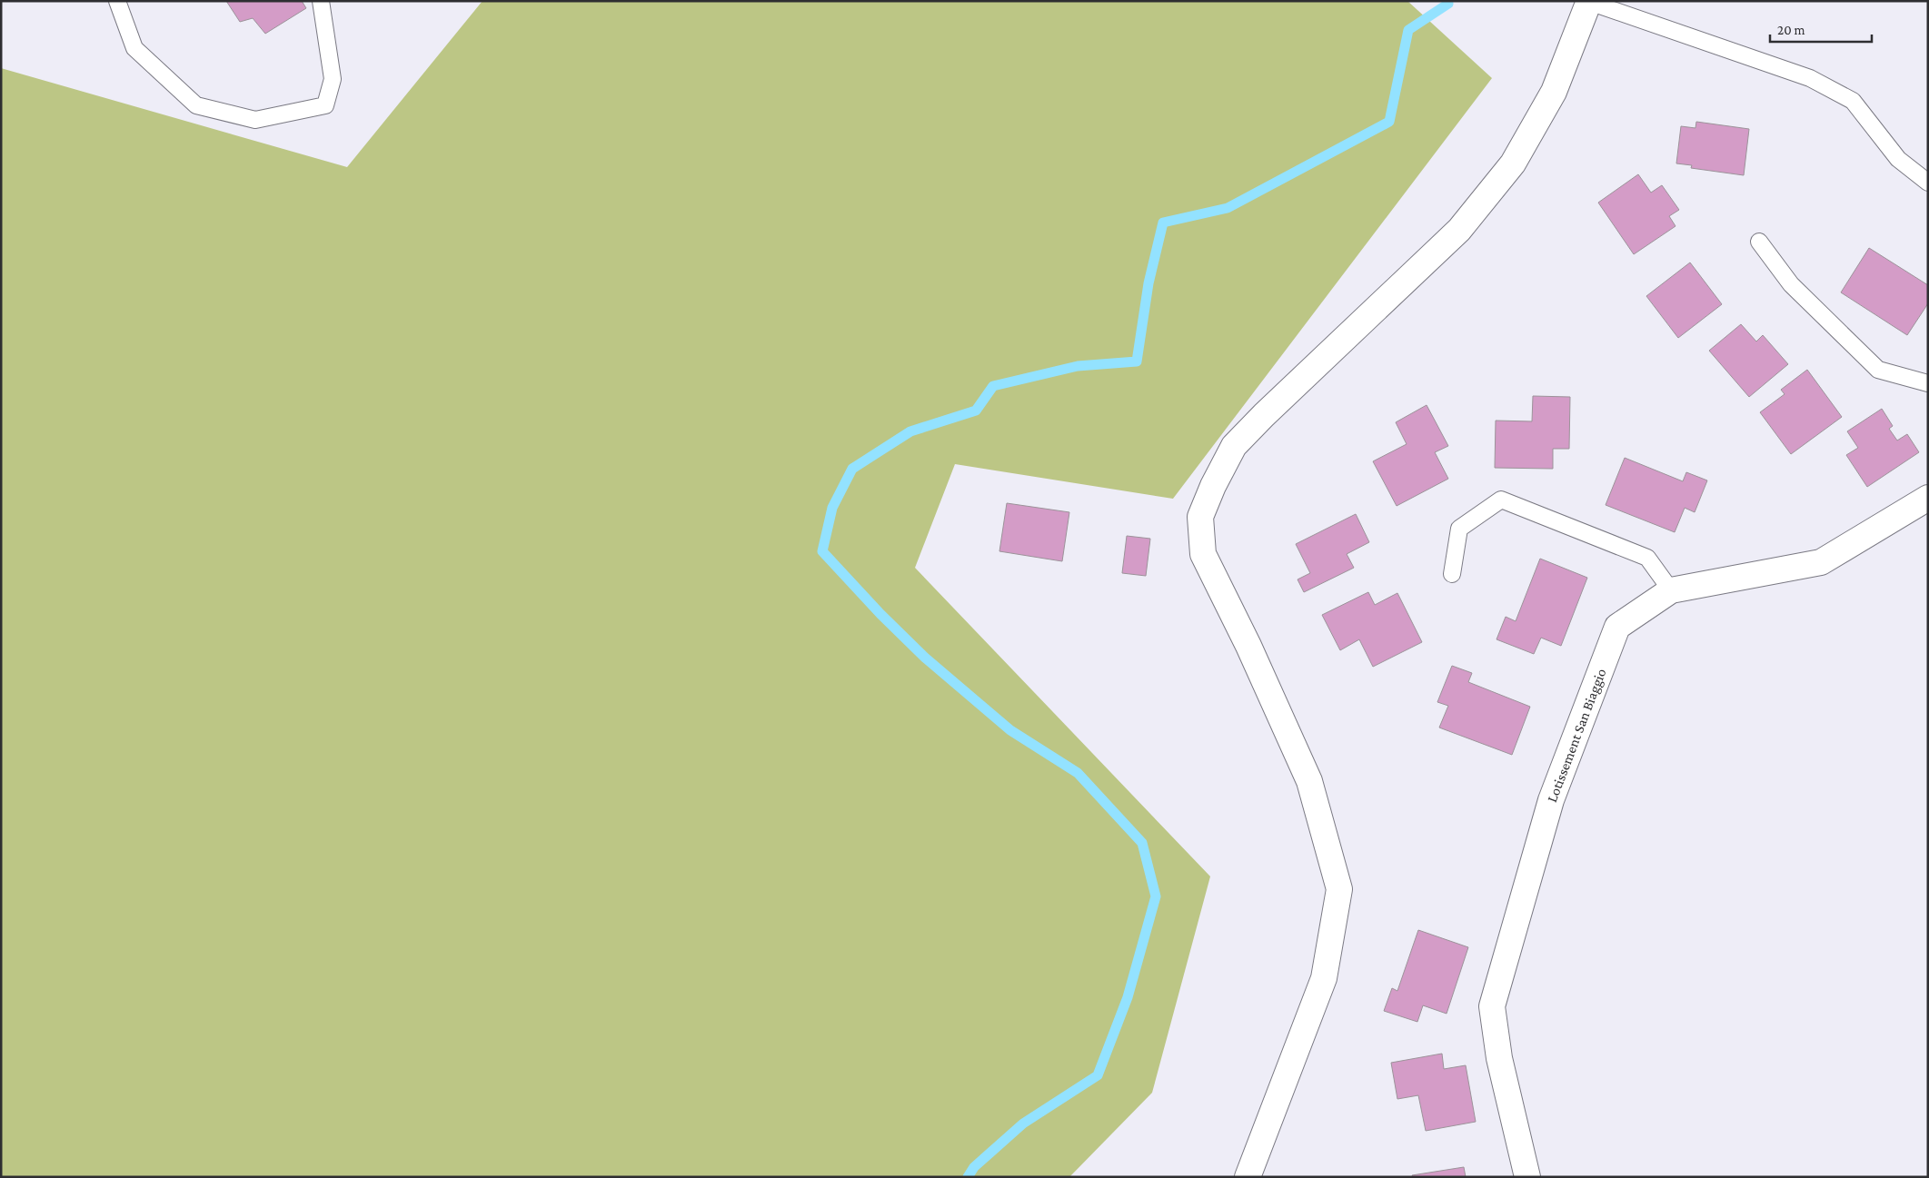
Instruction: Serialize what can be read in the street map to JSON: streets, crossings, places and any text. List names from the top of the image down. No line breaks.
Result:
{"streets":{"street":["Lotissement San Biaggio"]},"scale_bar":"20 m"}
